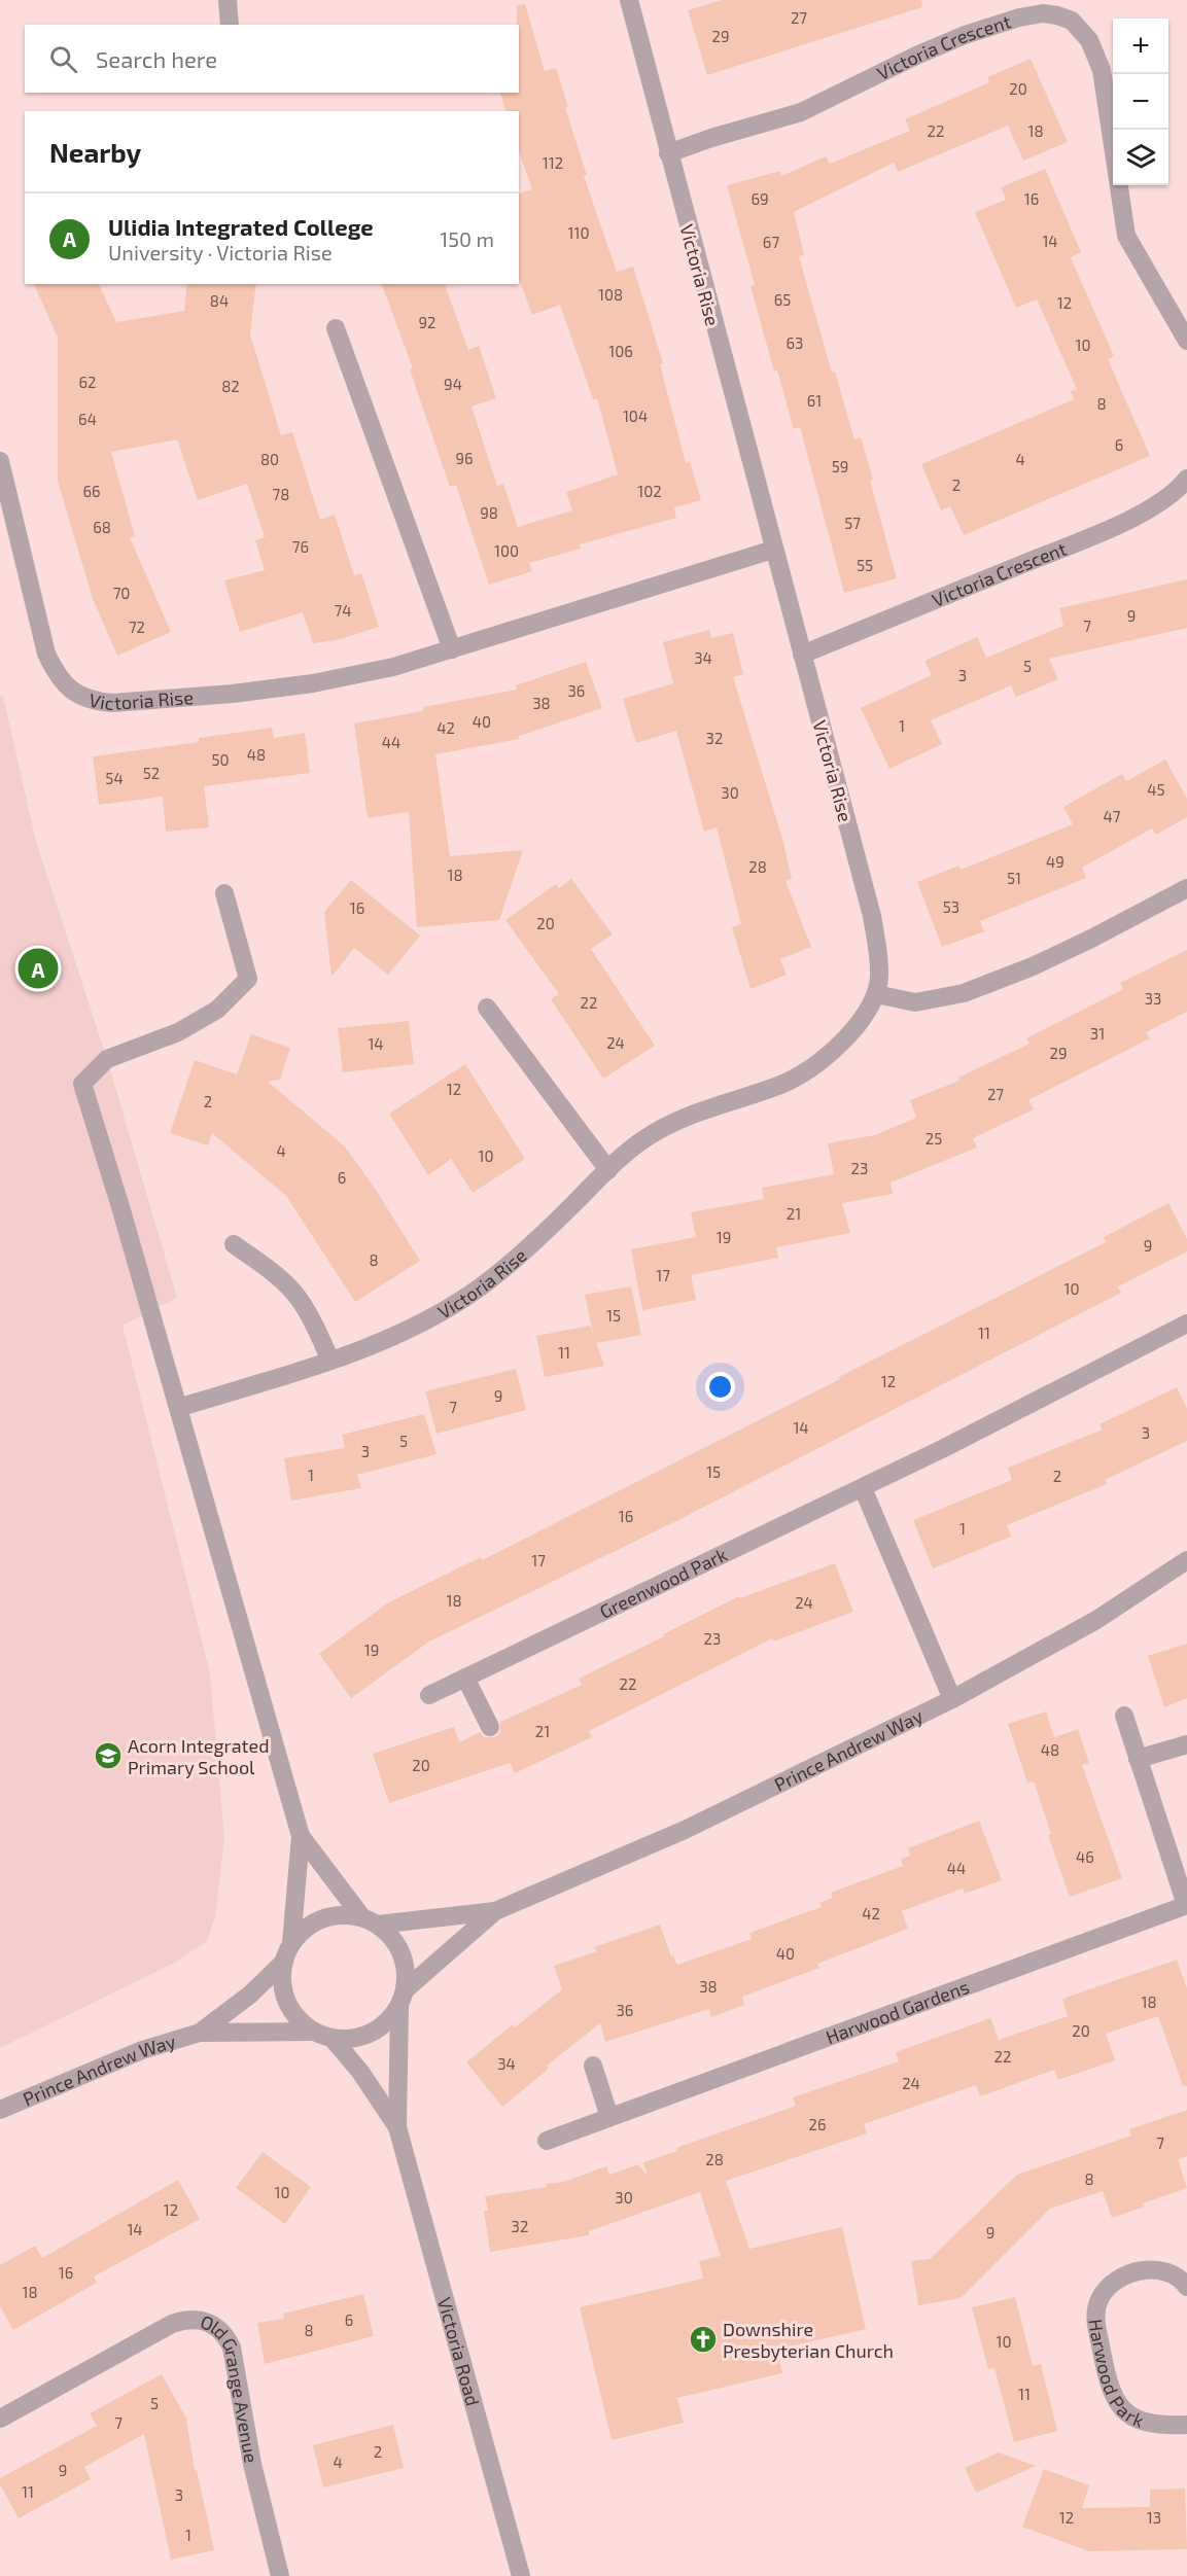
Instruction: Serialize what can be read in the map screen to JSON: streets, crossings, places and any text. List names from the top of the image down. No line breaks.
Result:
{"streets":{"street":["Victoria Crescent","Victoria Rise","Greenwood Park","Prince Andrew Way","Harwood Gardens","Victoria Road","Harwood Park","Old Grange Avenue"]},"crossings":[["Victoria Crescent","Victoria Rise"],["Prince Andrew Way","Victoria Road"]],"places":{"school or university":["Acorn Integrated Primary School"],"church":["Downshire Presbyterian Church"]},"house_numbers":["27","29","20","22","18","112","69","16","110","14","67","108","65","84","12","92","63","10","106","62","94","82","61","8","104","64","6","96","80","4","59","2","66","102","78","98","57","68","76","100","55","70","74","9","7","72","34","5","3","36","38","40","1","42","32","44","48","50","52","54","45","30","47","49","28","18","51","53","16","20","33","22","31","24","14","29","12","27","2","25","4","10","23","6","21","19","9","8","17","10","15","11","11","12","9","7","14","3","5","3","15","1","2","16","1","17","18","24","23","19","22","21","48","20","46","44","42","40","38","18","36","20","22","34","24","26","7","28","8","10","30","12","32","14","9","16","18","6","8","10","11","5","7","2","4","9","11","3","12","13","1"],"page":{"map_buttons":["+","−"],"search":"Search here","heading":"Nearby","list":[{"mark":"A","name":"Ulidia Integrated College","note":"University · Victoria Rise","value":"150 m"}],"pins":"A"}}
